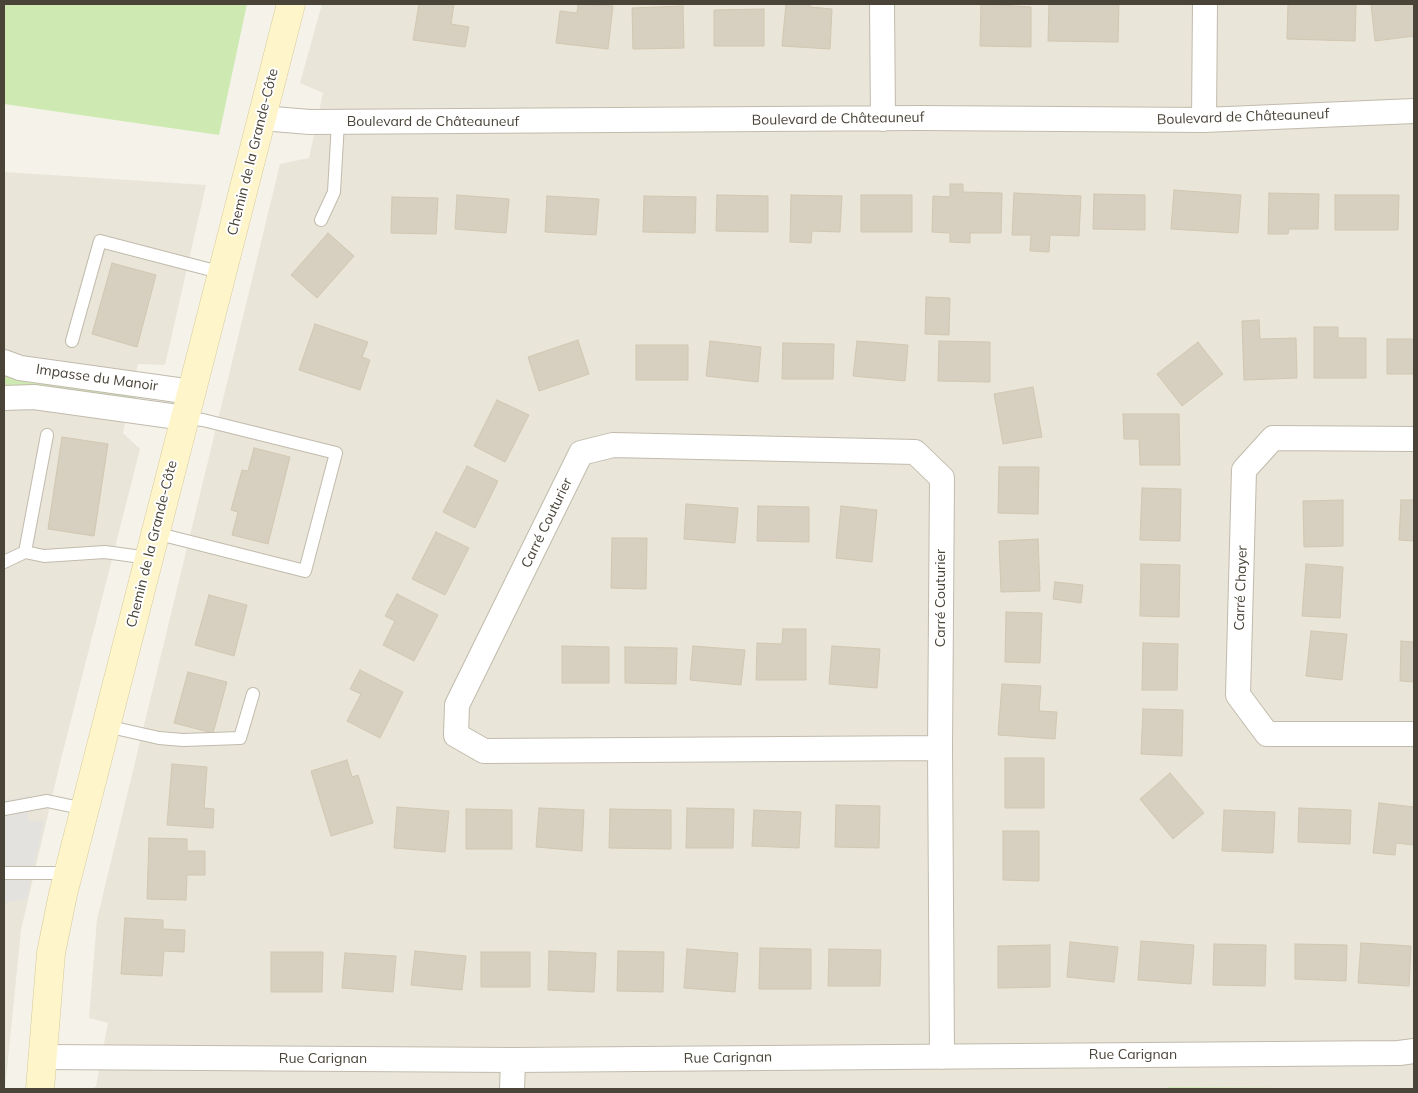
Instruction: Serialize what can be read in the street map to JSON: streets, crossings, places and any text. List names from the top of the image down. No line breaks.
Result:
{"streets":{"main road":["Chemin de la Grande-Côte"],"street":["Boulevard de Châteauneuf","Impasse du Manoir","Carré Couturier","Carré Chayer","Rue Carignan"]},"crossings":[["Boulevard de Châteauneuf","Chemin de la Grande-Côte"],["Chemin de la Grande-Côte","Impasse du Manoir"],["Chemin de la Grande-Côte","Rue Carignan"],["Carré Couturier","Rue Carignan"]]}
